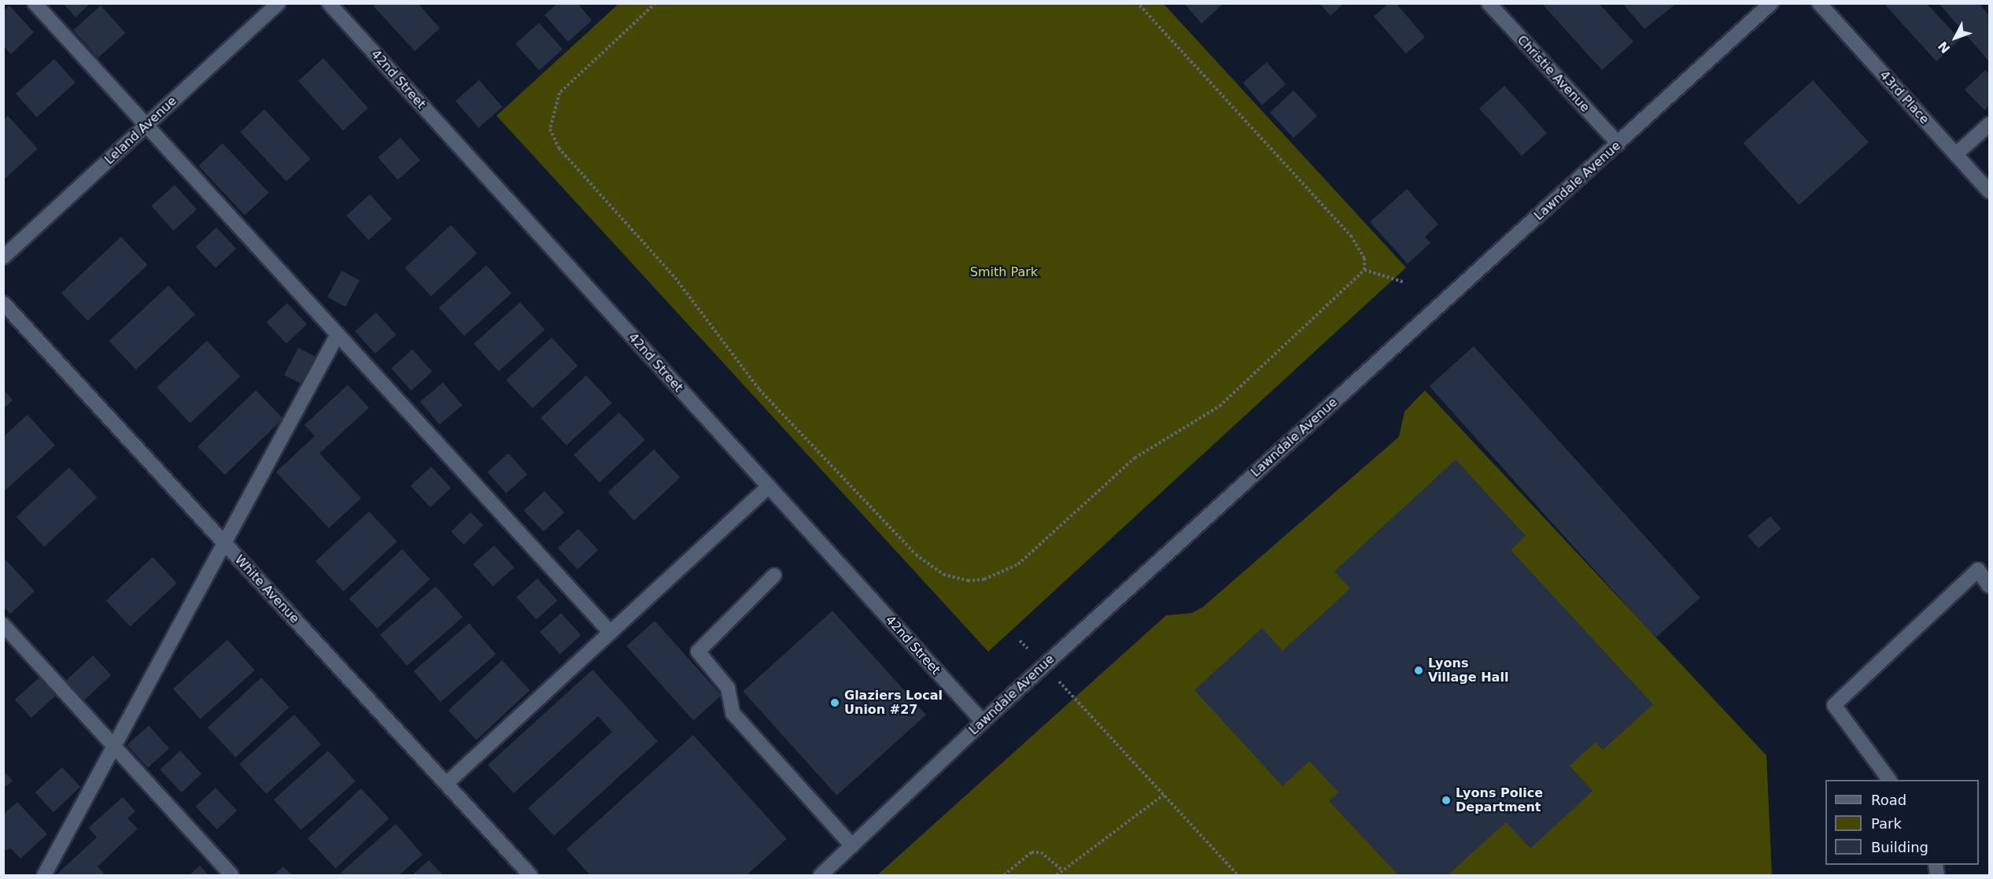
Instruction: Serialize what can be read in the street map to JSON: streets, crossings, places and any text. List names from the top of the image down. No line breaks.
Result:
{"streets":{"street":["Christie Avenue","42nd Street","43rd Place","Leland Avenue","Lawndale Avenue","White Avenue"]},"crossings":[["Christie Avenue","Lawndale Avenue"],["42nd Street","Lawndale Avenue"]],"parks":["Smith Park"],"places":["Lyons Village Hall","Glaziers Local Union #27","Lyons Police Department"],"legend":["Road","Park","Building"],"north":"bottom left"}
